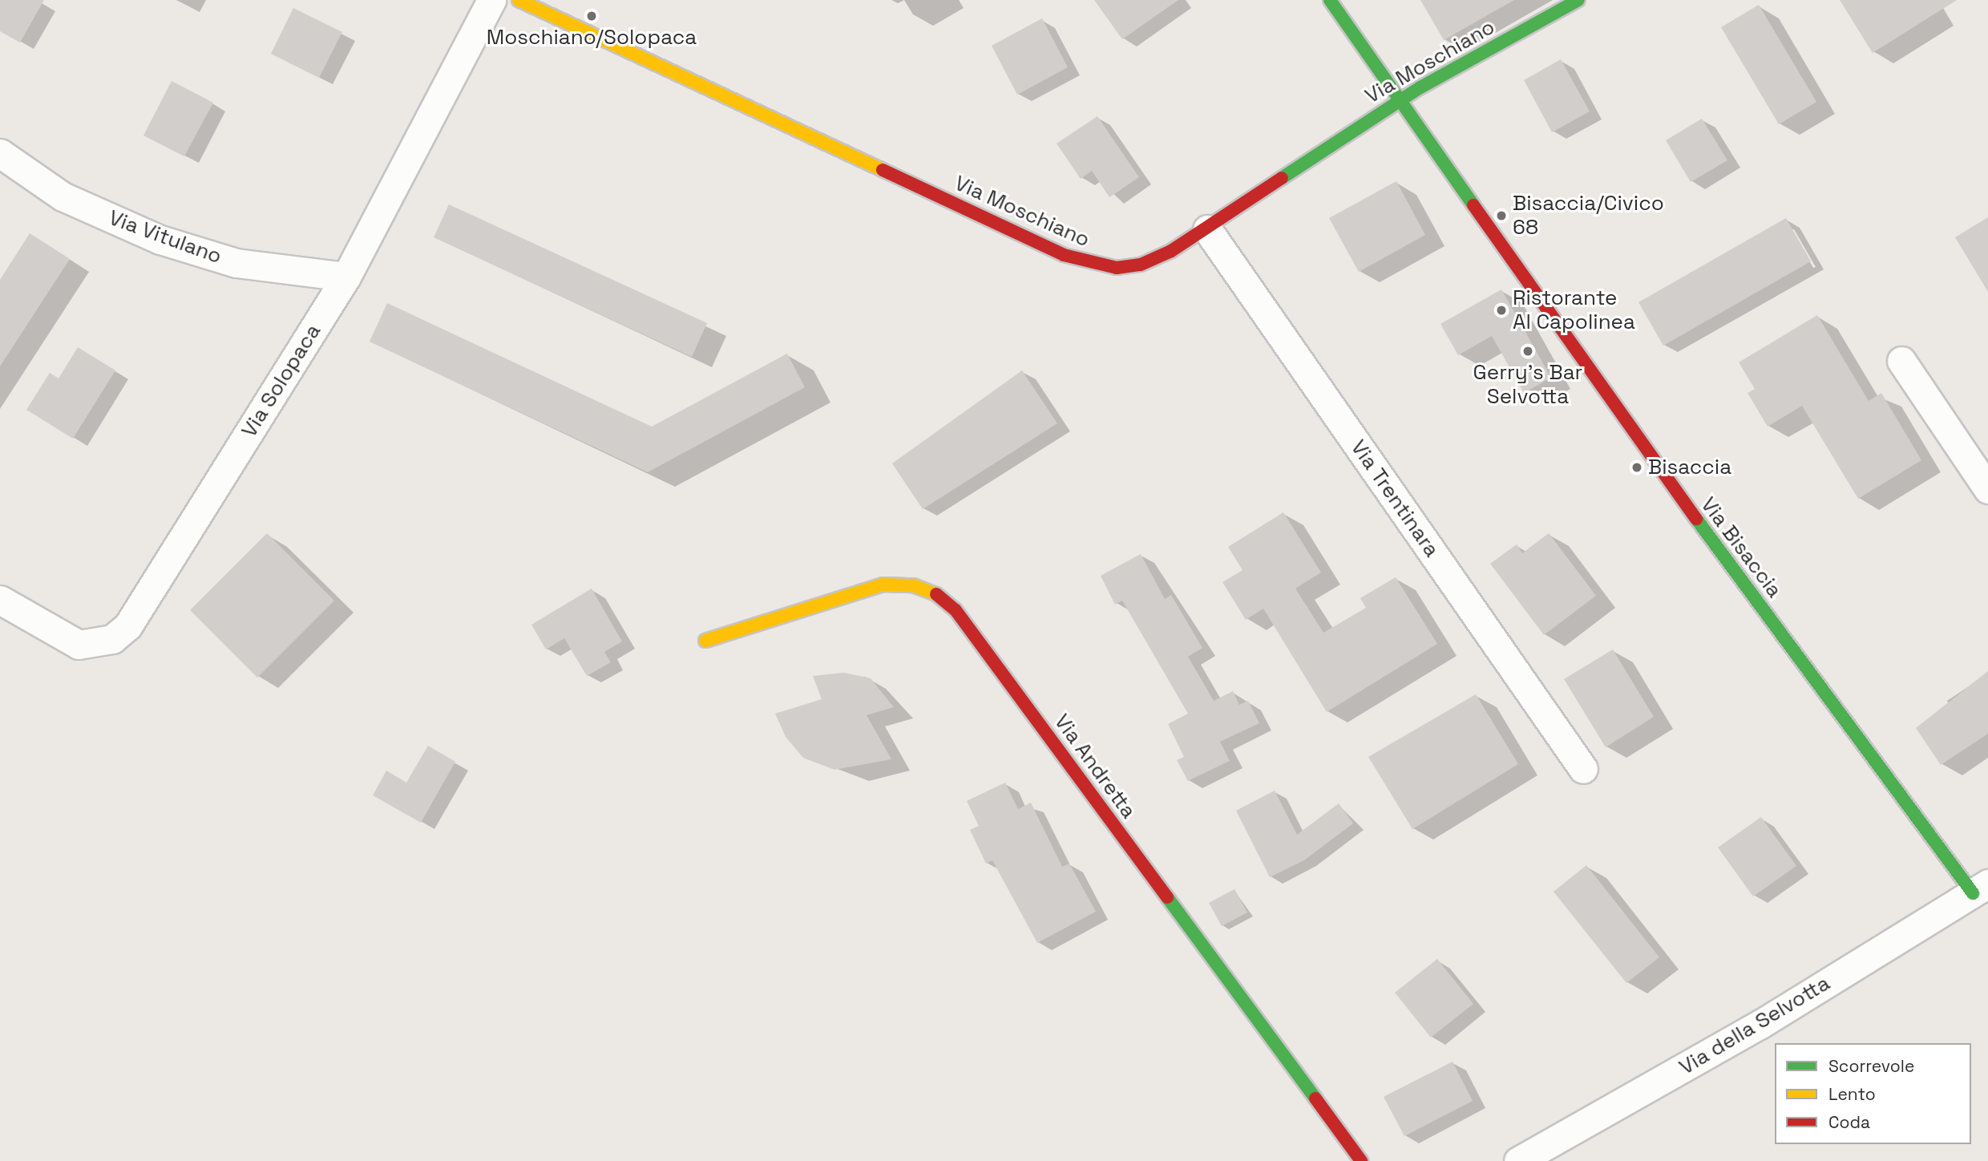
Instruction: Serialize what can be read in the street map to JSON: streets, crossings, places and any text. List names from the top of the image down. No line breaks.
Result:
{"streets":{"street":["Via Moschiano","Via Vitulano","Via Solopaca","Via Trentinara","Via Bisaccia","Via Andretta","Via della Selvotta"]},"crossings":[["Via Moschiano","Via Trentinara"],["Via Moschiano","Via Bisaccia"],["Via Vitulano","Via Solopaca"],["Via Bisaccia","Via della Selvotta"]],"places":["Moschiano/Solopaca","Bisaccia/Civico 68","Ristorante Al Capolinea","Gerry's Bar Selvotta","Bisaccia"],"legend":["Scorrevole","Lento","Coda"]}
